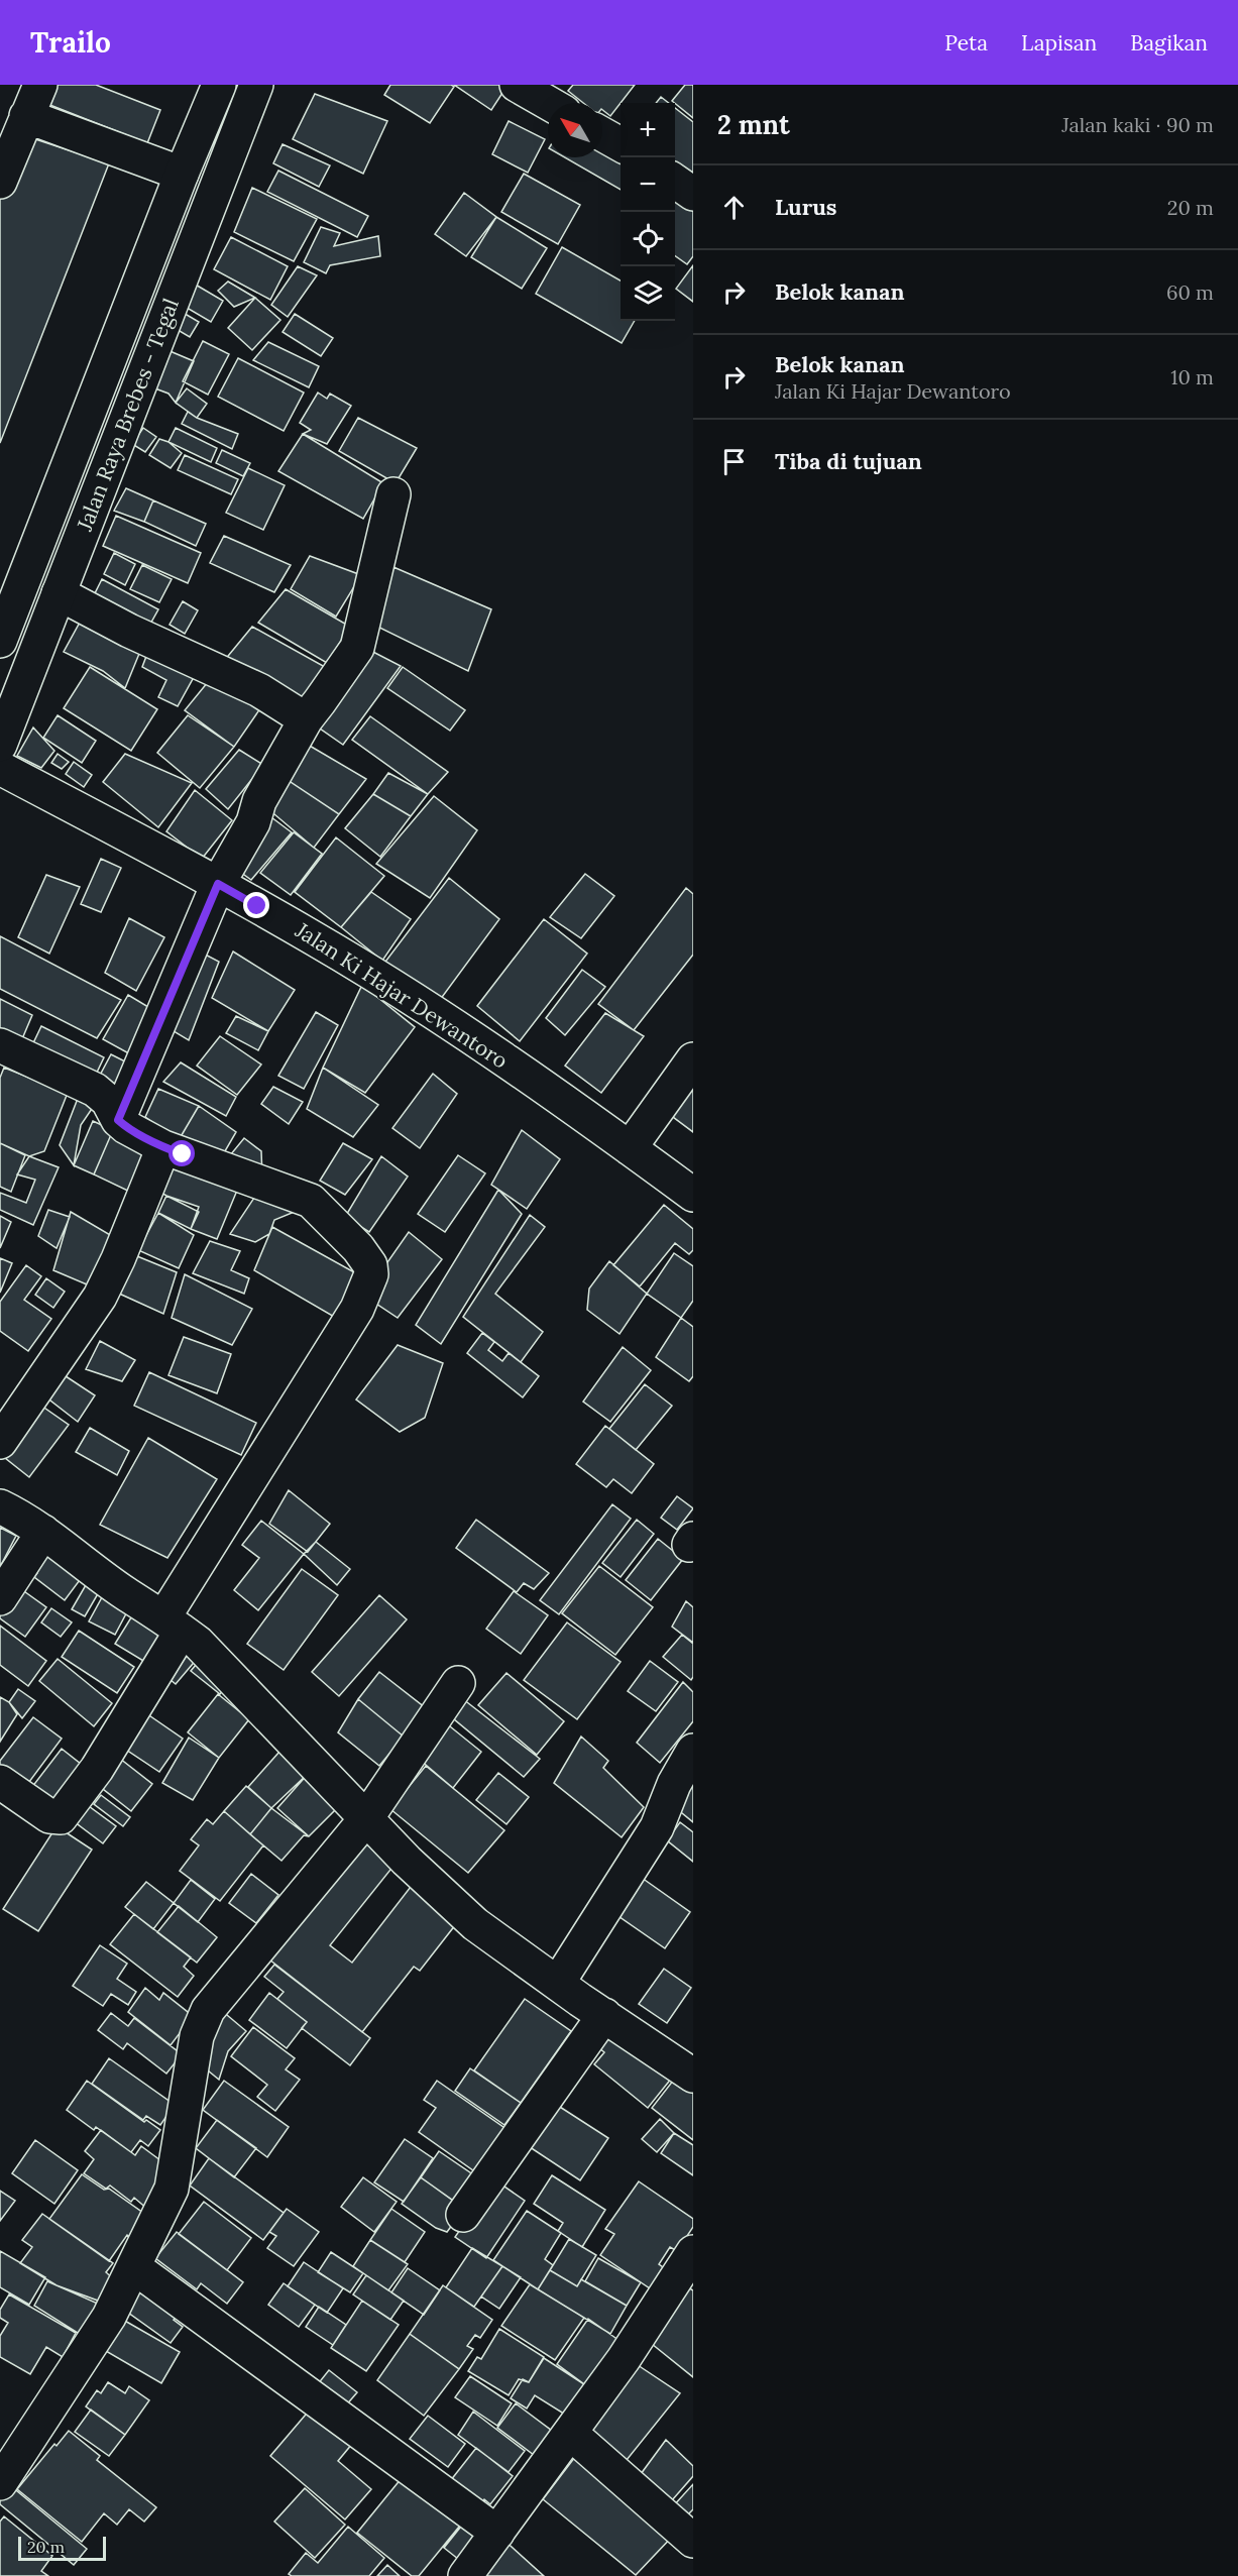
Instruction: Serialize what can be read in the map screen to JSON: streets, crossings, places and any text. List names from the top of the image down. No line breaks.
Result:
{"streets":{"main road":["Jalan Raya Brebes - Tegal","Jalan Ki Hajar Dewantoro"]},"scale_bar":"20 m","north":"top left","page":{"header":"Trailo","nav":["Peta","Lapisan","Bagikan"],"heading":["2 mnt","Jalan kaki · 90 m"],"map_buttons":["+","−"],"list":[["Lurus","20 m"],["Belok kanan","60 m"],["Belok kanan","Jalan Ki Hajar Dewantoro","10 m"],"Tiba di tujuan"],"scale":"20 m"}}
